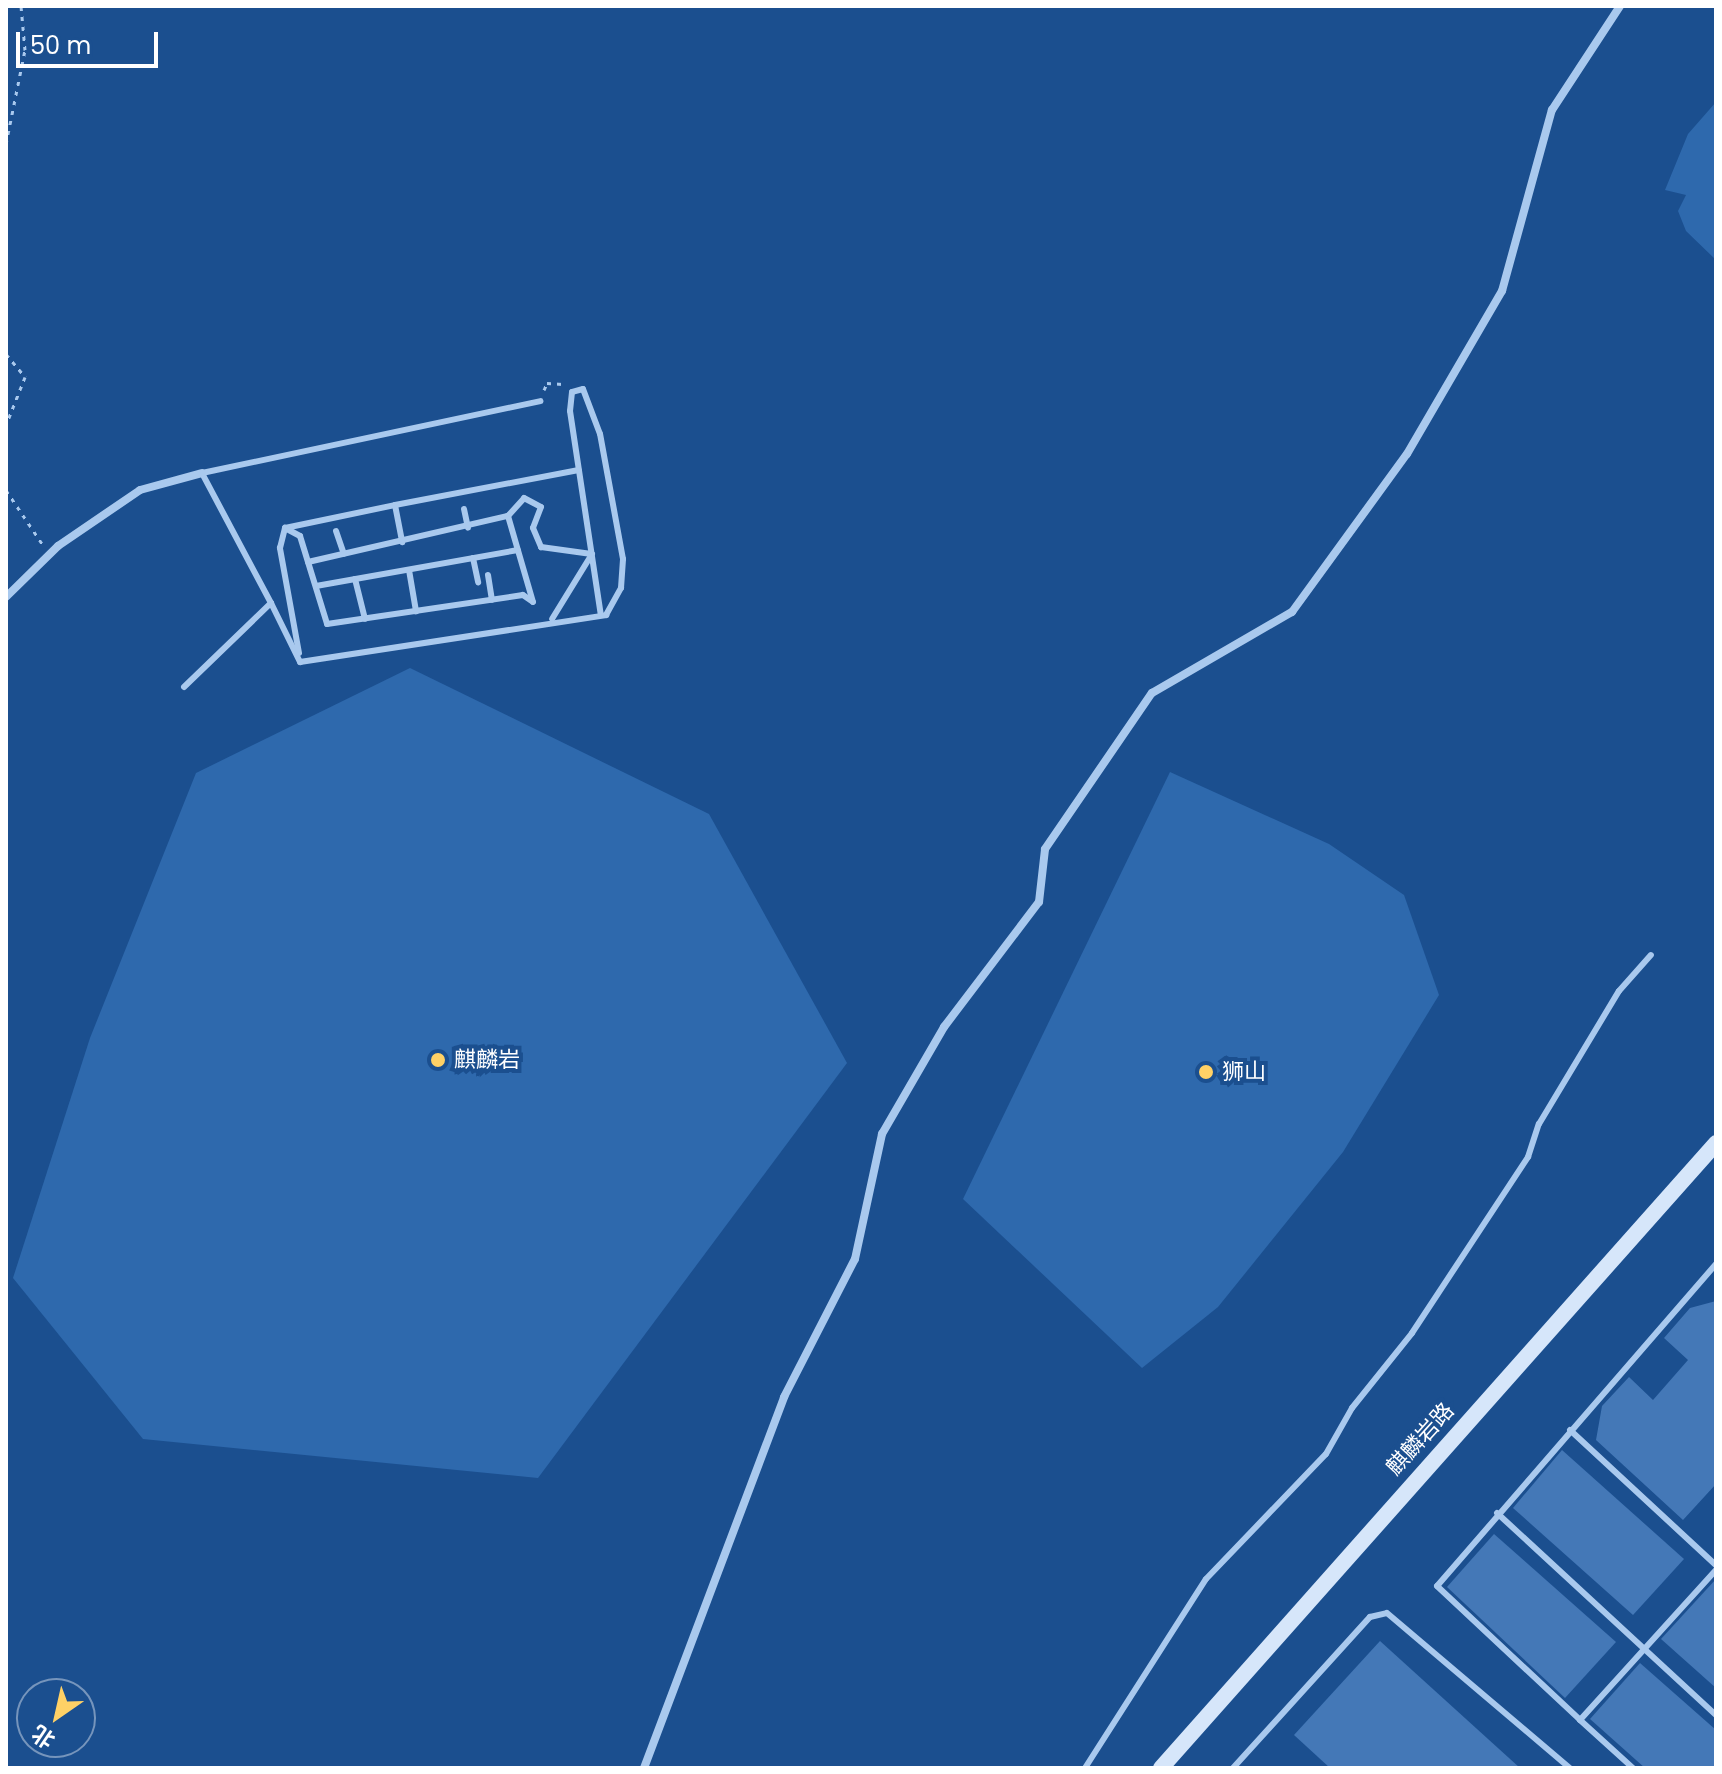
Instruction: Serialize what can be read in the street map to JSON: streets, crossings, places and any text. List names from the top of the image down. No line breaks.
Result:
{"streets":{"main road":["麒麟岩路"]},"places":["麒麟岩","狮山"],"scale_bar":"50 m","north":"bottom left"}
